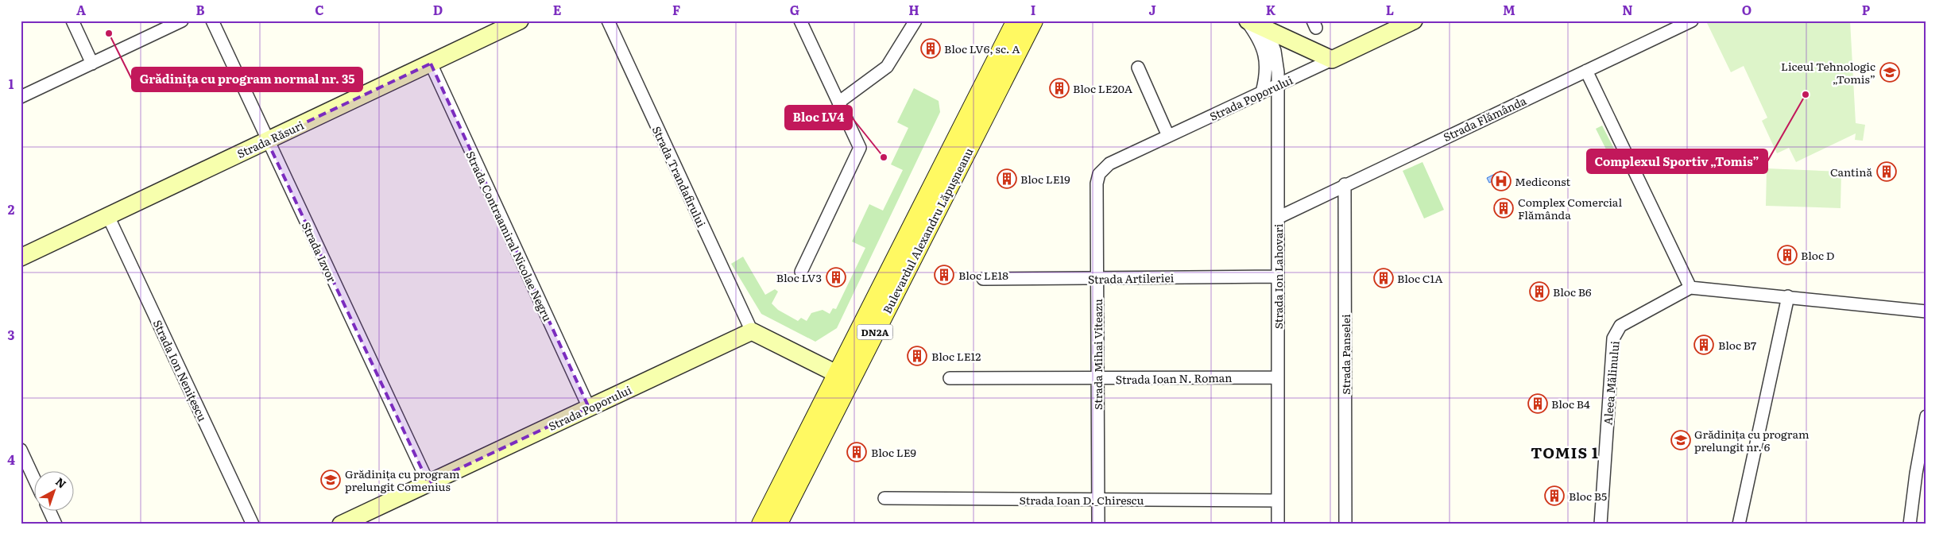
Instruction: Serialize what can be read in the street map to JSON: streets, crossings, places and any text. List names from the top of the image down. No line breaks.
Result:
{"streets":{"main road":["Bulevardul Alexandru Lăpușneanu","DN2A"],"street":["Strada Poporului","Strada Flămânda","Strada Răsuri","Strada Trandafirului","Strada Contraamiral Nicolae Negru","Strada Izvor","Strada Ion Lahovari","Strada Artileriei","Strada Mihai Viteazu","Strada Panselei","Strada Ion Nenițescu","Strada Ioan N. Roman","Aleea Mălinului","Strada Ioan D. Chirescu"]},"crossings":[["Strada Poporului","Strada Trandafirului"],["Strada Poporului","Strada Contraamiral Nicolae Negru"],["Strada Poporului","Strada Izvor"],["Strada Poporului","Strada Ion Lahovari"],["Strada Poporului","Strada Mihai Viteazu"],["Strada Flămânda","Strada Ion Lahovari"],["Strada Flămânda","Strada Panselei"],["Strada Răsuri","Strada Contraamiral Nicolae Negru"],["Strada Răsuri","Strada Izvor"],["Strada Răsuri","Strada Ion Nenițescu"],["Strada Ion Lahovari","Strada Artileriei"],["Strada Ion Lahovari","Strada Ioan N. Roman"],["Strada Ion Lahovari","Strada Ioan D. Chirescu"],["Strada Artileriei","Strada Mihai Viteazu"],["Strada Mihai Viteazu","Strada Ioan N. Roman"],["Strada Mihai Viteazu","Strada Ioan D. Chirescu"]],"districts":["TOMIS 1"],"places":{"other":["Grădinița cu program normal nr. 35","Complexul Sportiv „Tomis”","Bloc LV4"],"building":["Bloc LV6, sc. A","Bloc LE20A","Cantină","Bloc LE19","Complex Comercial Flămânda","Bloc D","Bloc LE18","Bloc LV3","Bloc C1A","Bloc B6","Bloc B7","Bloc LE12","Bloc B4","Bloc LE9","Bloc B5"],"school or university":["Liceul Tehnologic „Tomis”","Grădinița cu program prelungit nr. 6","Grădinița cu program prelungit Comenius"],"hospital":["Mediconst"]},"north":"top right","grid":{"columns":["A","B","C","D","E","F","G","H","I","J","K","L","M","N","O","P"],"rows":["1","2","3","4"]}}
